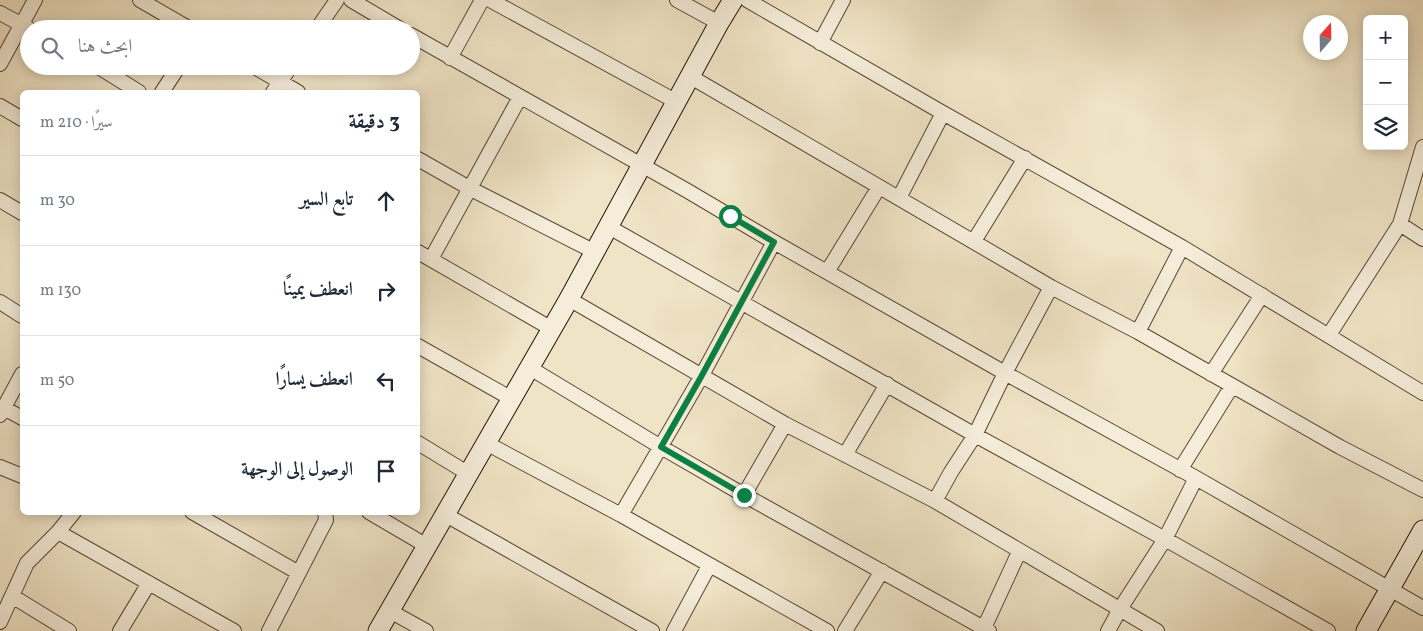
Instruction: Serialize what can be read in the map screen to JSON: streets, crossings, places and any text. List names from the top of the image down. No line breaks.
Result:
{"north":"top","page":{"map_buttons":["+","−"],"search":"ابحث هنا","heading":["3 دقيقة","سيرًا · 210 m"],"list":[["تابع السير","30 m"],["انعطف يمينًا","130 m"],["انعطف يسارًا","50 m"],"الوصول إلى الوجهة"]}}
